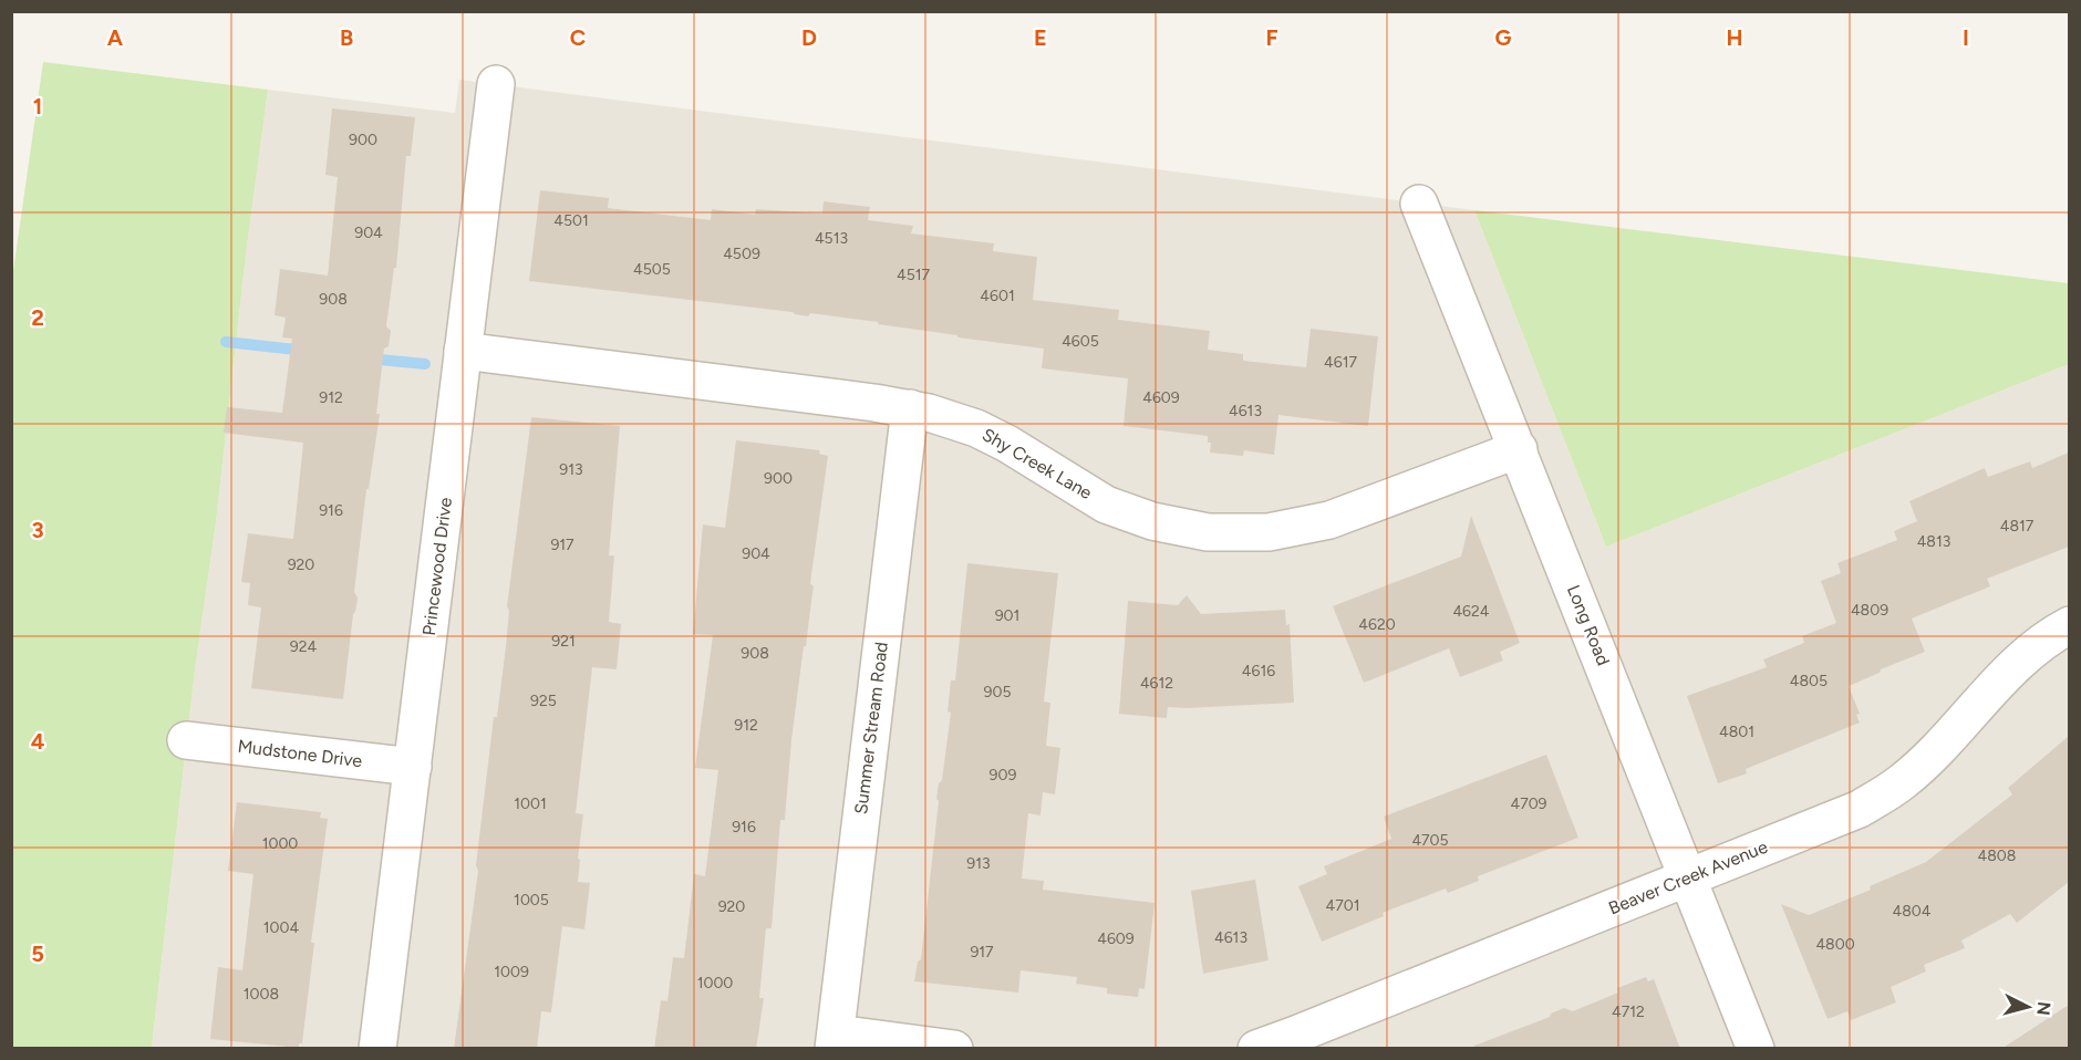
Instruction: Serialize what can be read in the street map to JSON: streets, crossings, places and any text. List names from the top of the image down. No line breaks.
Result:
{"streets":{"street":["Shy Creek Lane","Princewood Drive","Long Road","Summer Stream Road","Mudstone Drive","Beaver Creek Avenue"]},"crossings":[["Shy Creek Lane","Princewood Drive"],["Shy Creek Lane","Long Road"],["Shy Creek Lane","Summer Stream Road"],["Princewood Drive","Mudstone Drive"],["Long Road","Beaver Creek Avenue"]],"house_numbers":["900","4501","904","4513","4509","4505","4517","4601","908","4605","4617","912","4609","4613","913","900","916","4817","4813","917","904","920","4809","4624","901","4620","921","924","908","4616","4805","4612","905","925","912","4801","909","1001","4709","916","4705","1000","4808","913","1005","4701","920","4804","1004","4613","4609","4800","917","1009","1000","1008","4712"],"north":"right","grid":{"columns":["A","B","C","D","E","F","G","H","I"],"rows":["1","2","3","4","5"]}}
